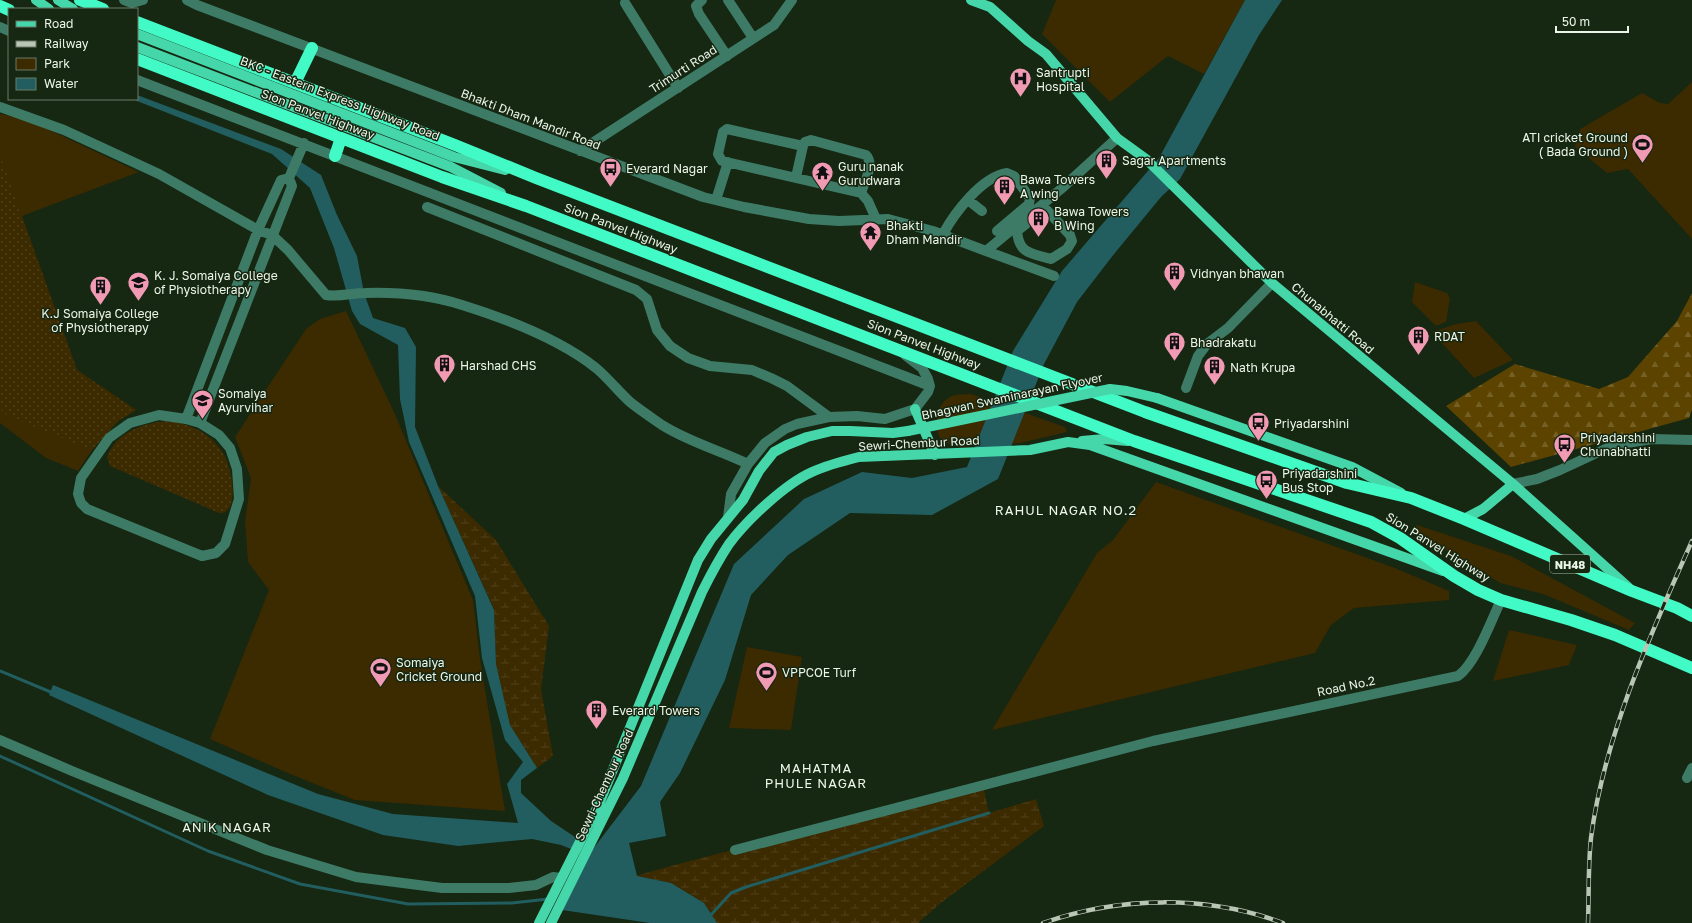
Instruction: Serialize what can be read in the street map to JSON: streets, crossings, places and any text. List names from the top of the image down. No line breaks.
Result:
{"streets":{"highway":["Sion Panvel Highway","NH48"],"main road":["BKC - Eastern Express Highway Road","Chunabhatti Road","Bhagwan Swaminarayan Flyover","Sewri-Chembur Road"],"street":["Trimurti Road","Bhakti Dham Mandir Road","Road No.2"]},"crossings":[["Trimurti Road","Bhakti Dham Mandir Road"],["BKC - Eastern Express Highway Road","Sion Panvel Highway"],["Sion Panvel Highway","Chunabhatti Road"],["Sion Panvel Highway","Bhagwan Swaminarayan Flyover"],["Sion Panvel Highway","Sewri-Chembur Road"],["Sion Panvel Highway","NH48"],["Sion Panvel Highway","Road No.2"],["Bhagwan Swaminarayan Flyover","Sewri-Chembur Road"]],"districts":["RAHUL NAGAR NO.2","MAHATMA PHULE NAGAR","ANIK NAGAR"],"places":{"hospital":["Santrupti Hospital"],"sports":["ATI cricket Ground ( Bada Ground )","Somaiya Cricket Ground","VPPCOE Turf"],"building":["Sagar Apartments","Bawa Towers A wing","Bawa Towers B Wing","Vidnyan bhawan","K.J Somaiya College of Physiotherapy","RDAT","Bhadrakatu","Harshad CHS","Nath Krupa","Everard Towers"],"bus stop":["Everard Nagar","Priyadarshini","Priyadarshini Chunabhatti","Priyadarshini Bus Stop"],"temple":["Guru nanak Gurudwara","Bhakti Dham Mandir"],"school or university":["K. J. Somaiya College of Physiotherapy","Somaiya Ayurvihar"]},"legend":["Road","Railway","Park","Water"],"scale_bar":"50 m"}
